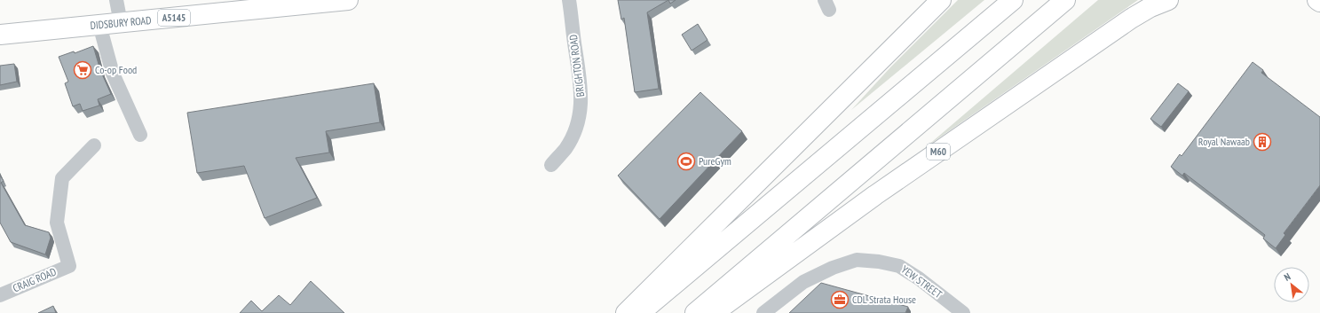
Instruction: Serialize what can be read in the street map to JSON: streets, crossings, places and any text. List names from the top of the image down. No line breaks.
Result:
{"streets":{"main road":["A5145","DIDSBURY ROAD","M60"],"street":["BRIGHTON ROAD","CRAIG ROAD","YEW STREET"]},"places":{"supermarket":["Co-op Food"],"building":["Royal Nawaab"],"sports":["PureGym"],"office":["CDL Strata House"]},"north":"top left"}
